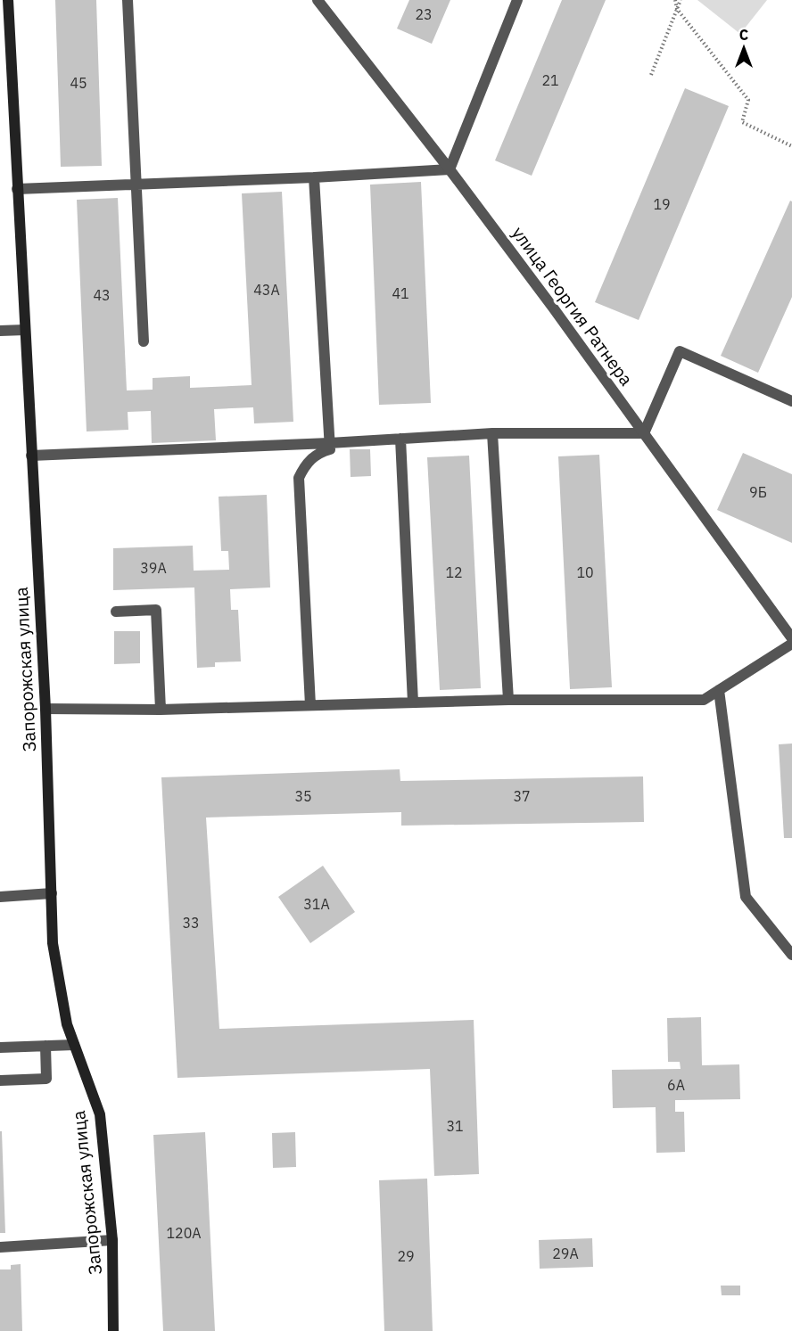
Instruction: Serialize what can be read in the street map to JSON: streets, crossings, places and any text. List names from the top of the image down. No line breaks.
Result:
{"streets":{"street":["улица Георгия Ратнера","Запорожская улица"]},"house_numbers":["23","21","45","19","43А","41","43","9Б","39А","12","10","35","37","31А","33","6А","31","120А","29А","29"],"north":"top"}
